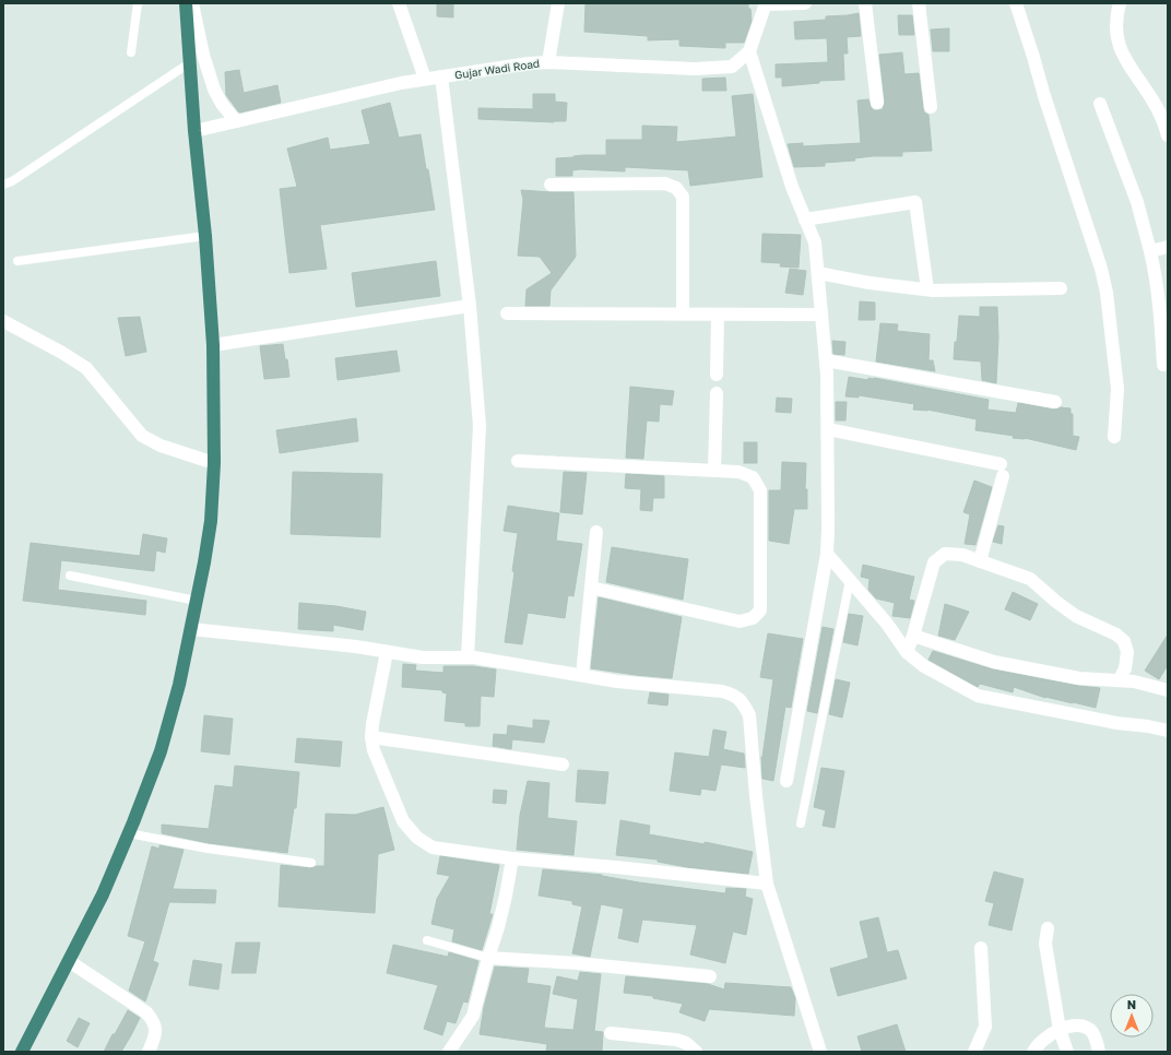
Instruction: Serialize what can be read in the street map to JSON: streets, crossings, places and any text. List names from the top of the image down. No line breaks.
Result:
{"streets":{"street":["Gujar Wadi Road"]},"north":"top"}
